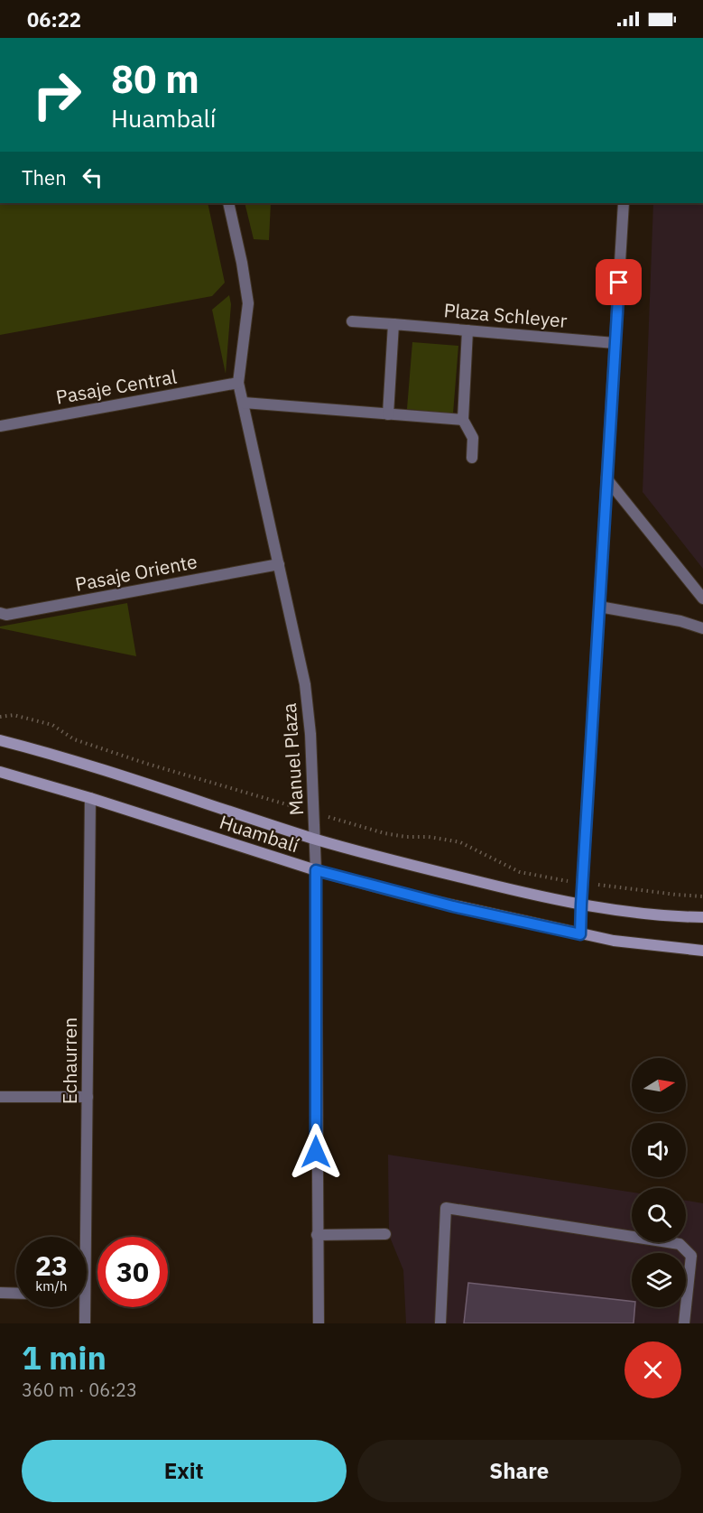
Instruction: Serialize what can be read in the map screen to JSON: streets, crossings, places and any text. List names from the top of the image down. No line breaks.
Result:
{"streets":{"main road":["Huambalí"],"street":["Plaza Schleyer","Pasaje Central","Pasaje Oriente","Manuel Plaza","Echaurren"]},"crossings":[["Pasaje Central","Manuel Plaza"],["Pasaje Oriente","Manuel Plaza"],["Manuel Plaza","Huambalí"],["Huambalí","Echaurren"]],"north":"right","page":{"status":"06:22","turn":["80 m","Huambalí"],"then":"Then","speed":"23 km/h","limit":"30","heading":["1 min","360 m · 06:23"],"buttons":["Exit","Share"]}}
